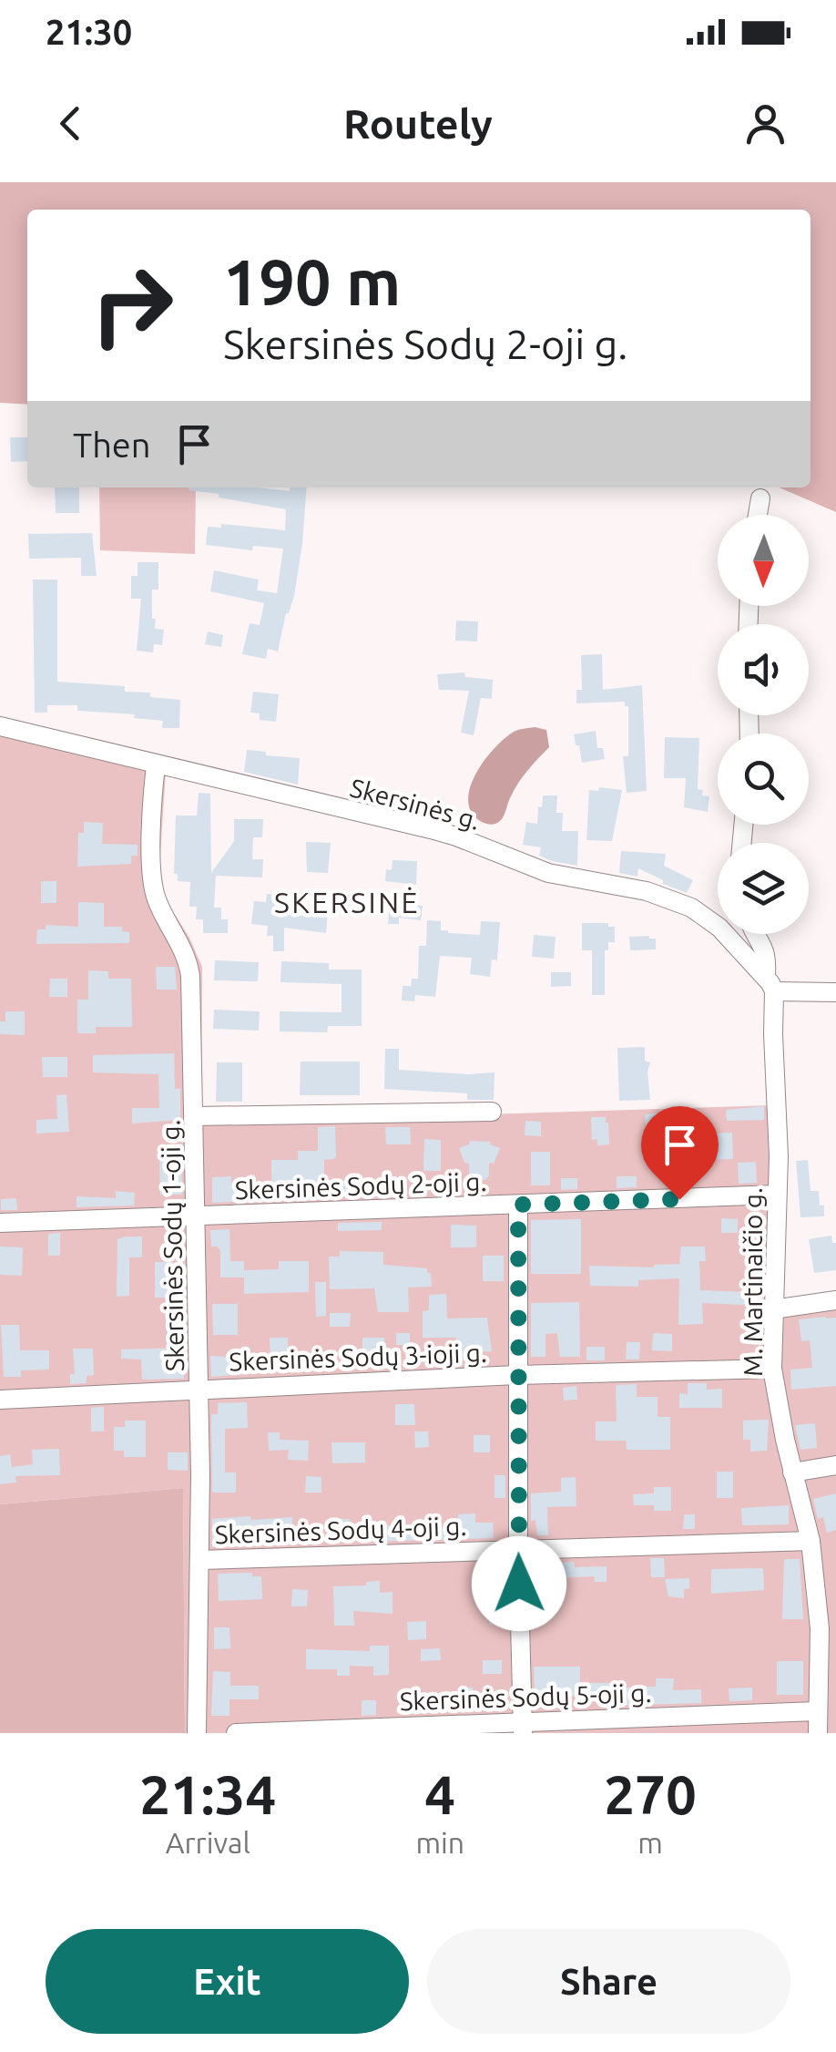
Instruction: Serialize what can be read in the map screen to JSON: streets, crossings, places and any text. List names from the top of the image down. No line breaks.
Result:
{"streets":{"street":["Skersinės g.","Skersinės Sodų 2-oji g.","Skersinės Sodų 1-oji g.","M. Martinaičio g.","Skersinės Sodų 3-ioji g.","Skersinės Sodų 4-oji g.","Skersinės Sodų 5-oji g."]},"crossings":[["Skersinės g.","Skersinės Sodų 1-oji g."],["Skersinės g.","M. Martinaičio g."],["Skersinės Sodų 2-oji g.","Skersinės Sodų 1-oji g."],["Skersinės Sodų 2-oji g.","M. Martinaičio g."],["Skersinės Sodų 1-oji g.","Skersinės Sodų 3-ioji g."],["Skersinės Sodų 1-oji g.","Skersinės Sodų 4-oji g."],["M. Martinaičio g.","Skersinės Sodų 3-ioji g."],["M. Martinaičio g.","Skersinės Sodų 4-oji g."],["M. Martinaičio g.","Skersinės Sodų 5-oji g."]],"districts":["SKERSINĖ"],"north":"bottom","page":{"status":"21:30","header":"Routely","turn":["190 m","Skersinės Sodų 2-oji g."],"then":"Then","eta":["21:34","Arrival","4","min","270","m"],"buttons":["Exit","Share"]}}
